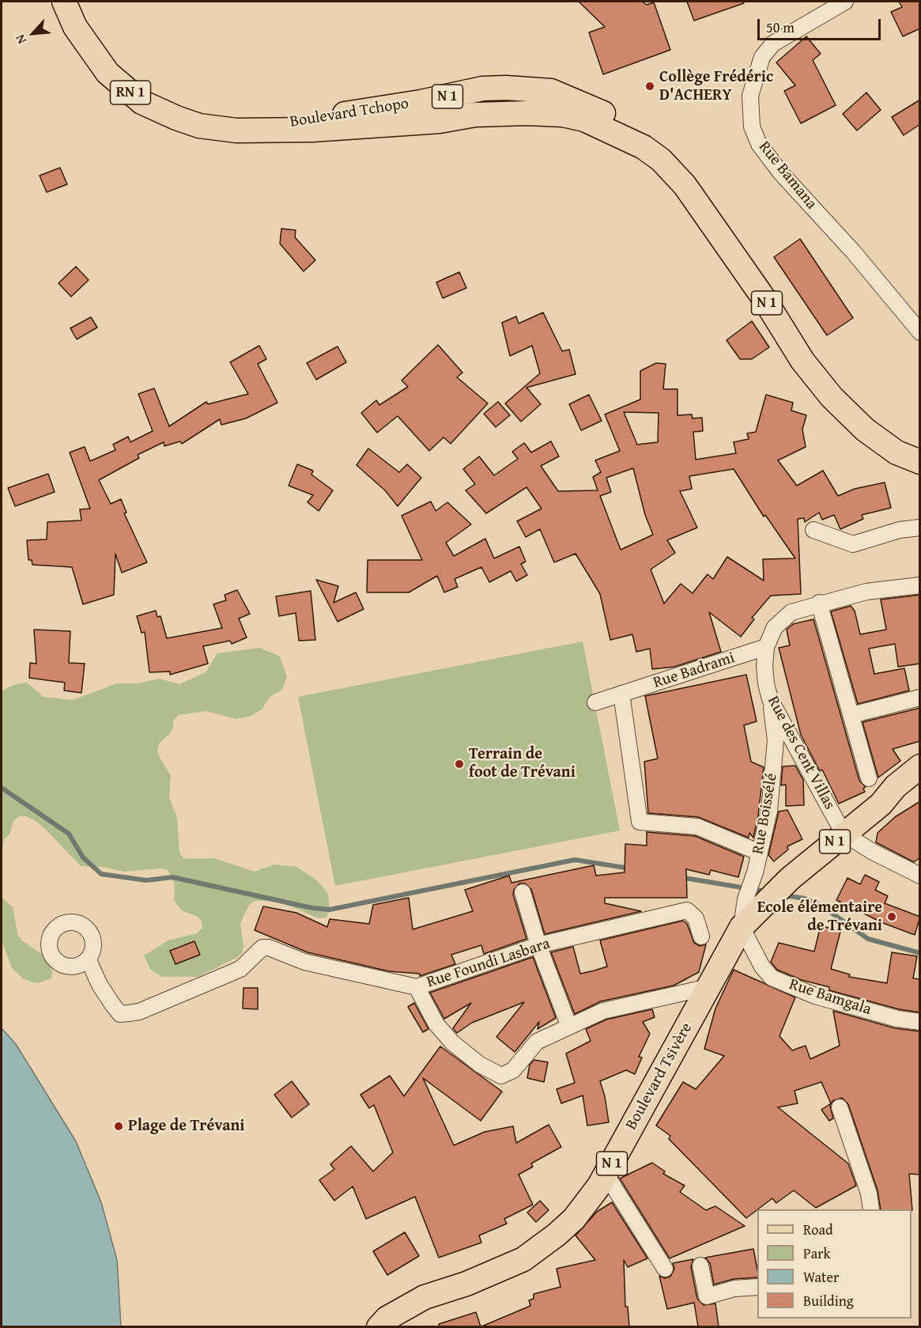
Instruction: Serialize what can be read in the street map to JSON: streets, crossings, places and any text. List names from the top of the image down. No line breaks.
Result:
{"streets":{"main road":["RN 1","N 1","Boulevard Tchopo","Boulevard Tsivère"],"street":["Rue Bamana","Rue Badrami","Rue des Cent Villas","Rue Boissélé","Rue Foundi Lasbara","Rue Bamgala"]},"crossings":[["N 1","Rue des Cent Villas"],["N 1","Rue Boissélé"],["N 1","Rue Bamgala"],["N 1","Boulevard Tsivère"],["Rue Badrami","Rue des Cent Villas"],["Rue des Cent Villas","Rue Boissélé"],["Rue Boissélé","Rue Bamgala"],["Rue Boissélé","Boulevard Tsivère"],["Rue Bamgala","Boulevard Tsivère"]],"places":["Collège Frédéric D'ACHERY","Terrain de foot de Trévani","Ecole élémentaire de Trévani","Plage de Trévani"],"legend":["Road","Park","Water","Building"],"scale_bar":"50 m","north":"bottom left"}
